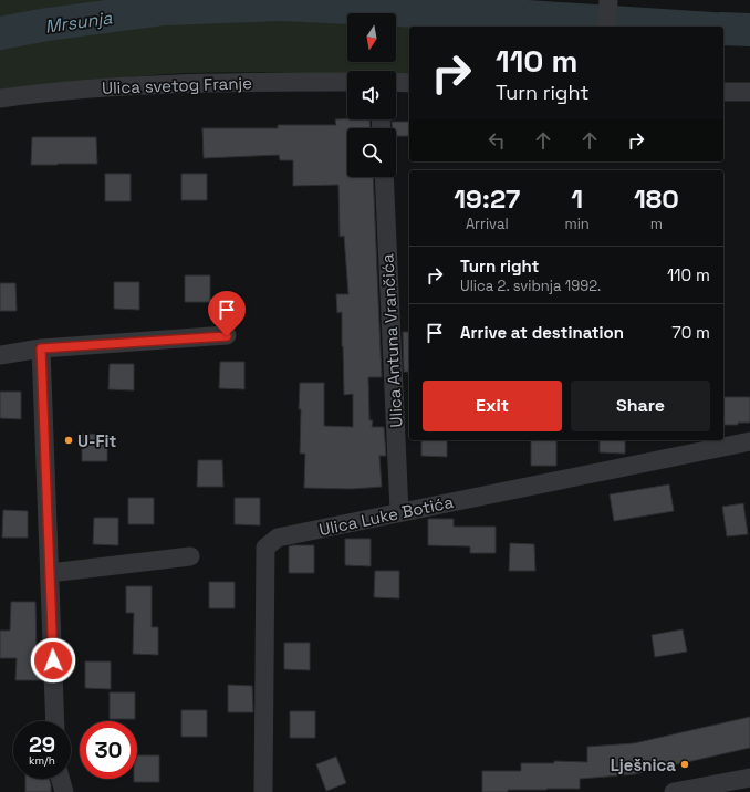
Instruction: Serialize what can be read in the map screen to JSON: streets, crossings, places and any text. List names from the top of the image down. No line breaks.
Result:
{"streets":{"street":["Ulica svetog Franje","Ulica Antuna Vrančića","Ulica Luke Botića"]},"crossings":[["Ulica Antuna Vrančića","Ulica Luke Botića"]],"water":["Mrsunja"],"places":["U-Fit","Lješnica"],"north":"bottom","page":{"turn":["110 m","Turn right"],"eta":["19:27","Arrival","1","min","180","m"],"list":[{"name":"Turn right","note":"Ulica 2. svibnja 1992.","value":"110 m"},{"name":"Arrive at destination","value":"70 m"}],"buttons":["Exit","Share"],"speed":"29 km/h","limit":"30"}}
